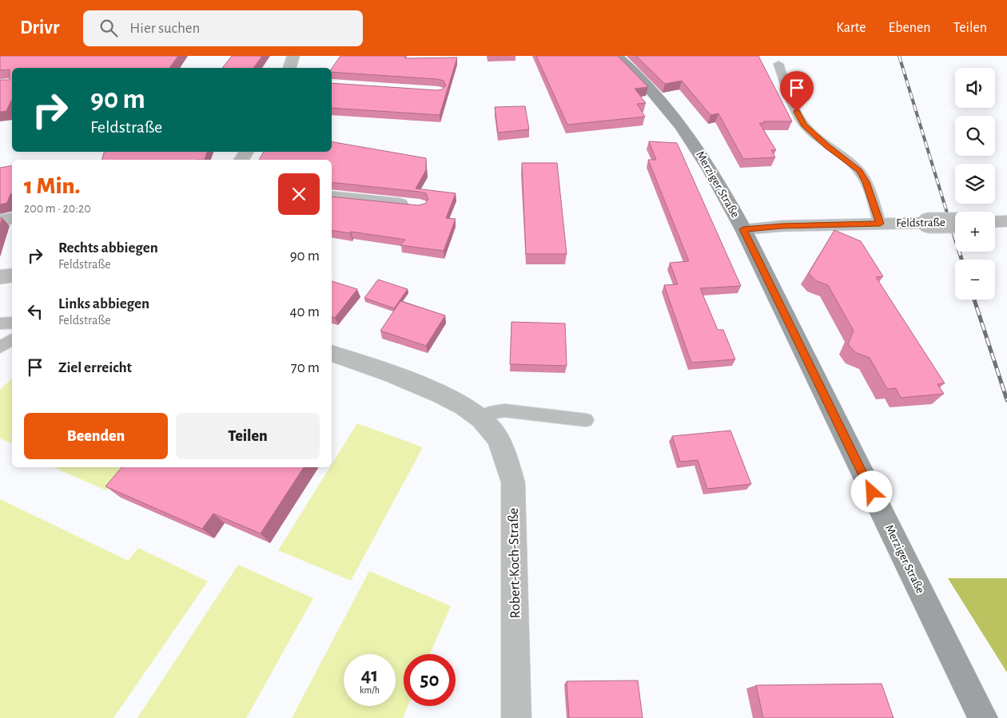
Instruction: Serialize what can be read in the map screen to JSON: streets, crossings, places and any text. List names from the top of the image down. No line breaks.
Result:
{"streets":{"main road":["Merziger Straße"],"street":["Feldstraße","Robert-Koch-Straße"]},"crossings":[["Merziger Straße","Feldstraße"]],"page":{"header":"Drivr","search":"Hier suchen","nav":["Karte","Ebenen","Teilen"],"map_buttons":["+","−"],"turn":["90 m","Feldstraße"],"heading":["1 Min.","200 m · 20:20"],"list":[{"name":"Rechts abbiegen","note":"Feldstraße","value":"90 m"},{"name":"Links abbiegen","note":"Feldstraße","value":"40 m"},{"name":"Ziel erreicht","value":"70 m"}],"buttons":["Beenden","Teilen"],"speed":"41 km/h","limit":"50"}}
